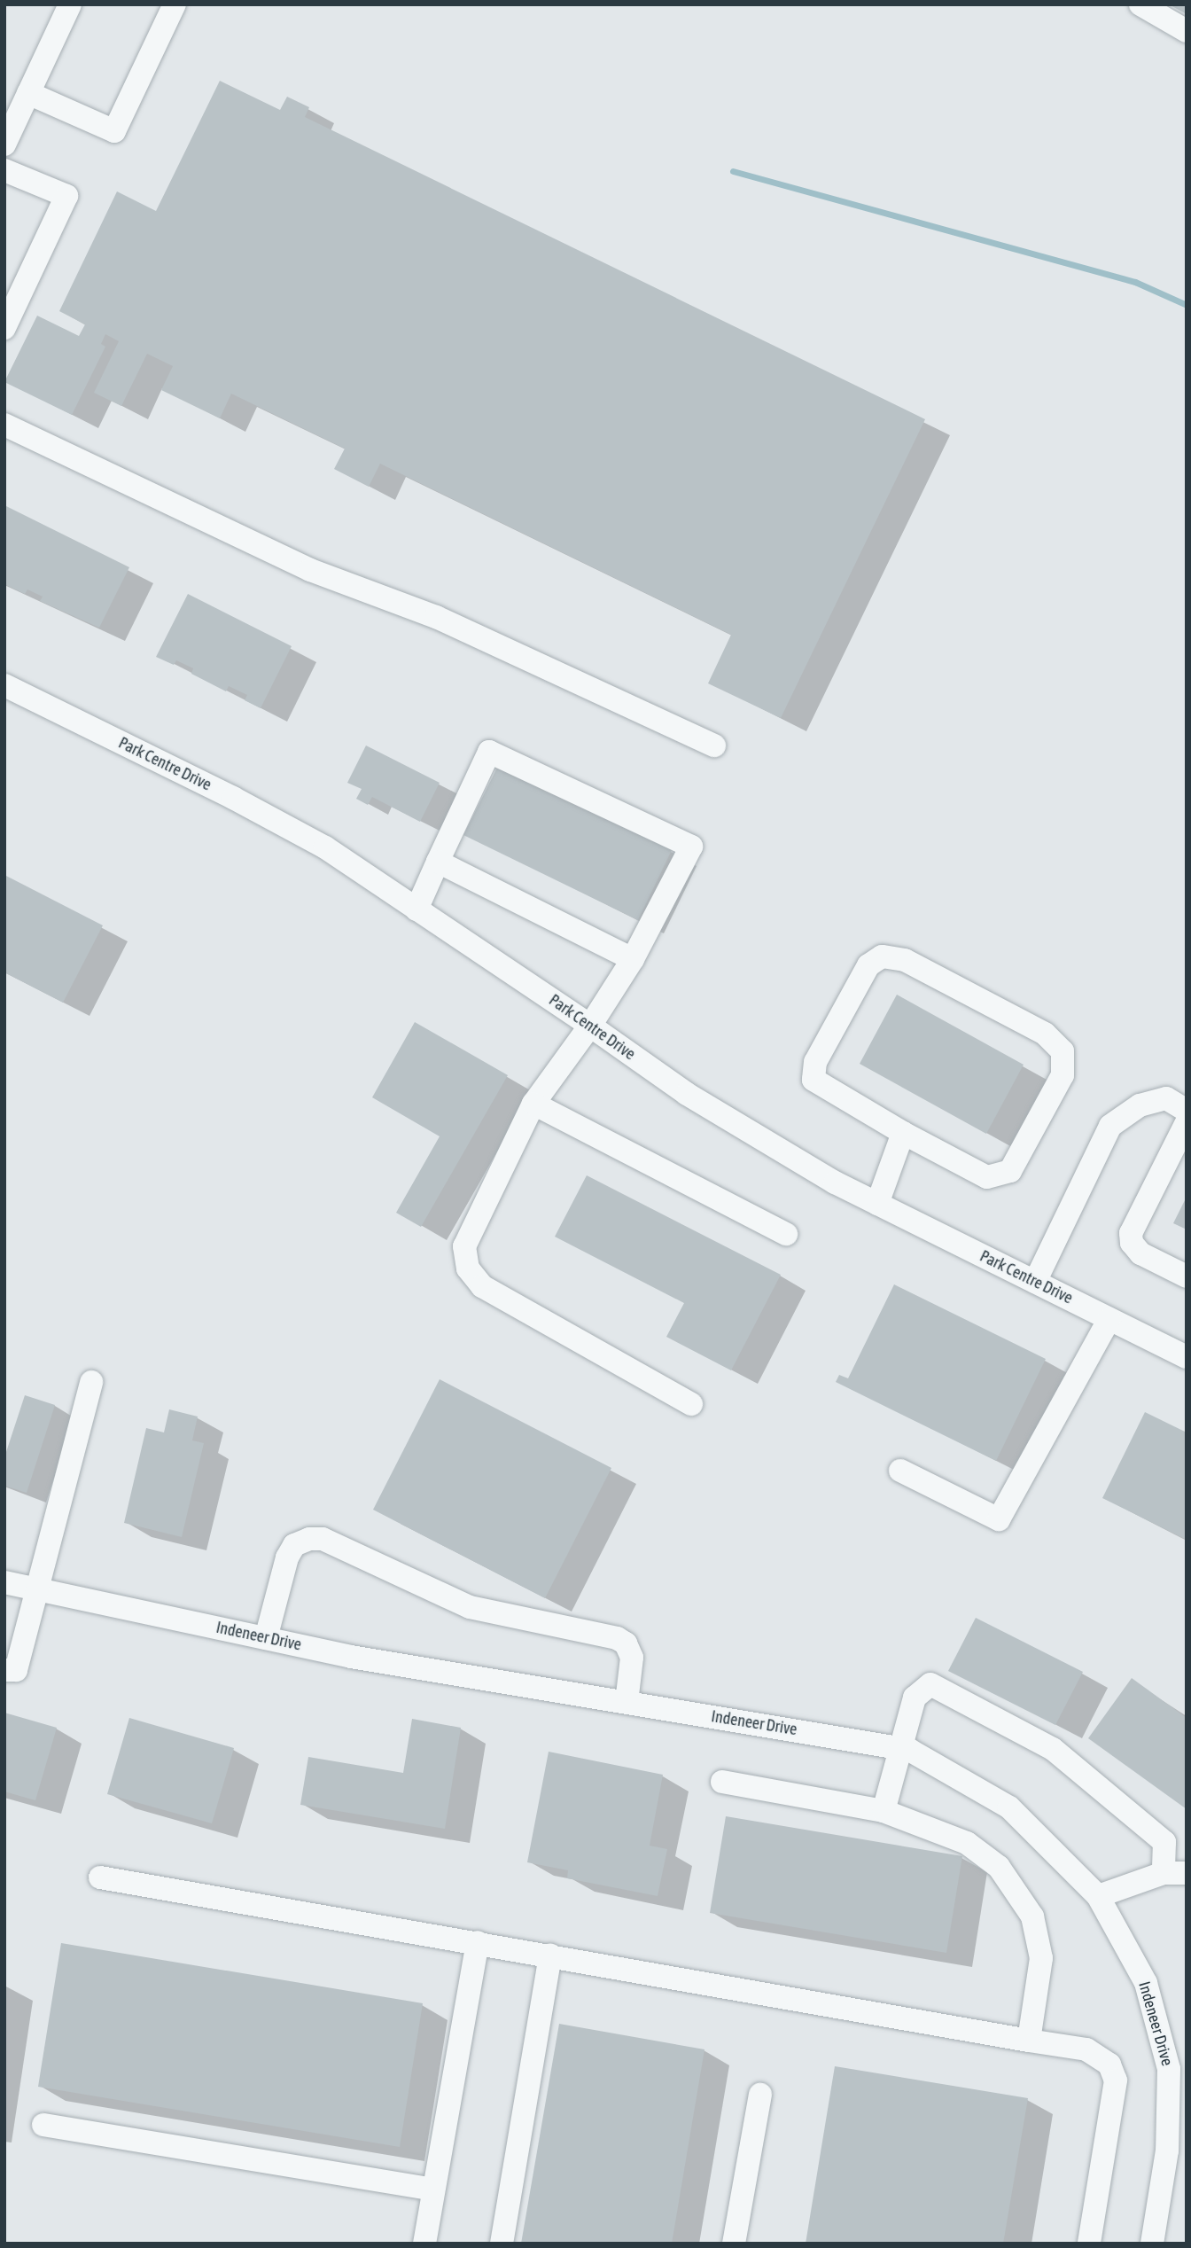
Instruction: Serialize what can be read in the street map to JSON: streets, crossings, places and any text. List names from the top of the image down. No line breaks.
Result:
{"streets":{"street":["Park Centre Drive","Indeneer Drive"]}}
